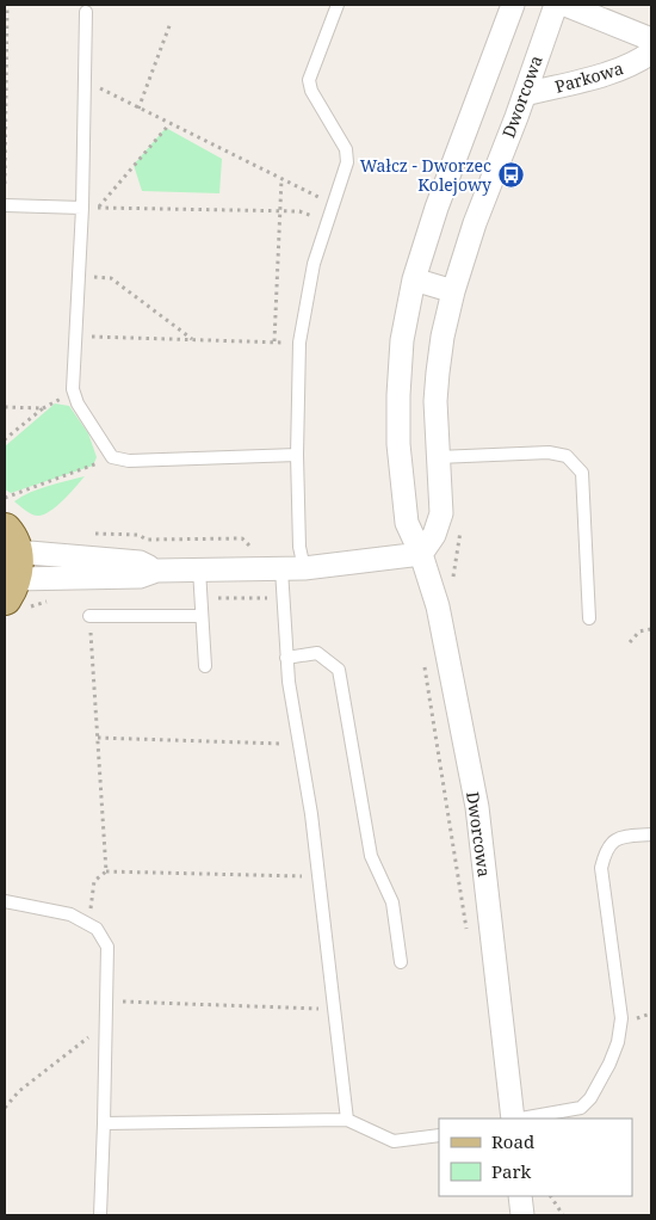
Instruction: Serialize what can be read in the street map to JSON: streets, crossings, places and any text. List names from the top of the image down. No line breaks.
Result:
{"streets":{"street":["Parkowa","Dworcowa"]},"crossings":[["Parkowa","Dworcowa"]],"places":{"bus stop":["Wałcz - Dworzec Kolejowy"]},"legend":["Road","Park"]}
